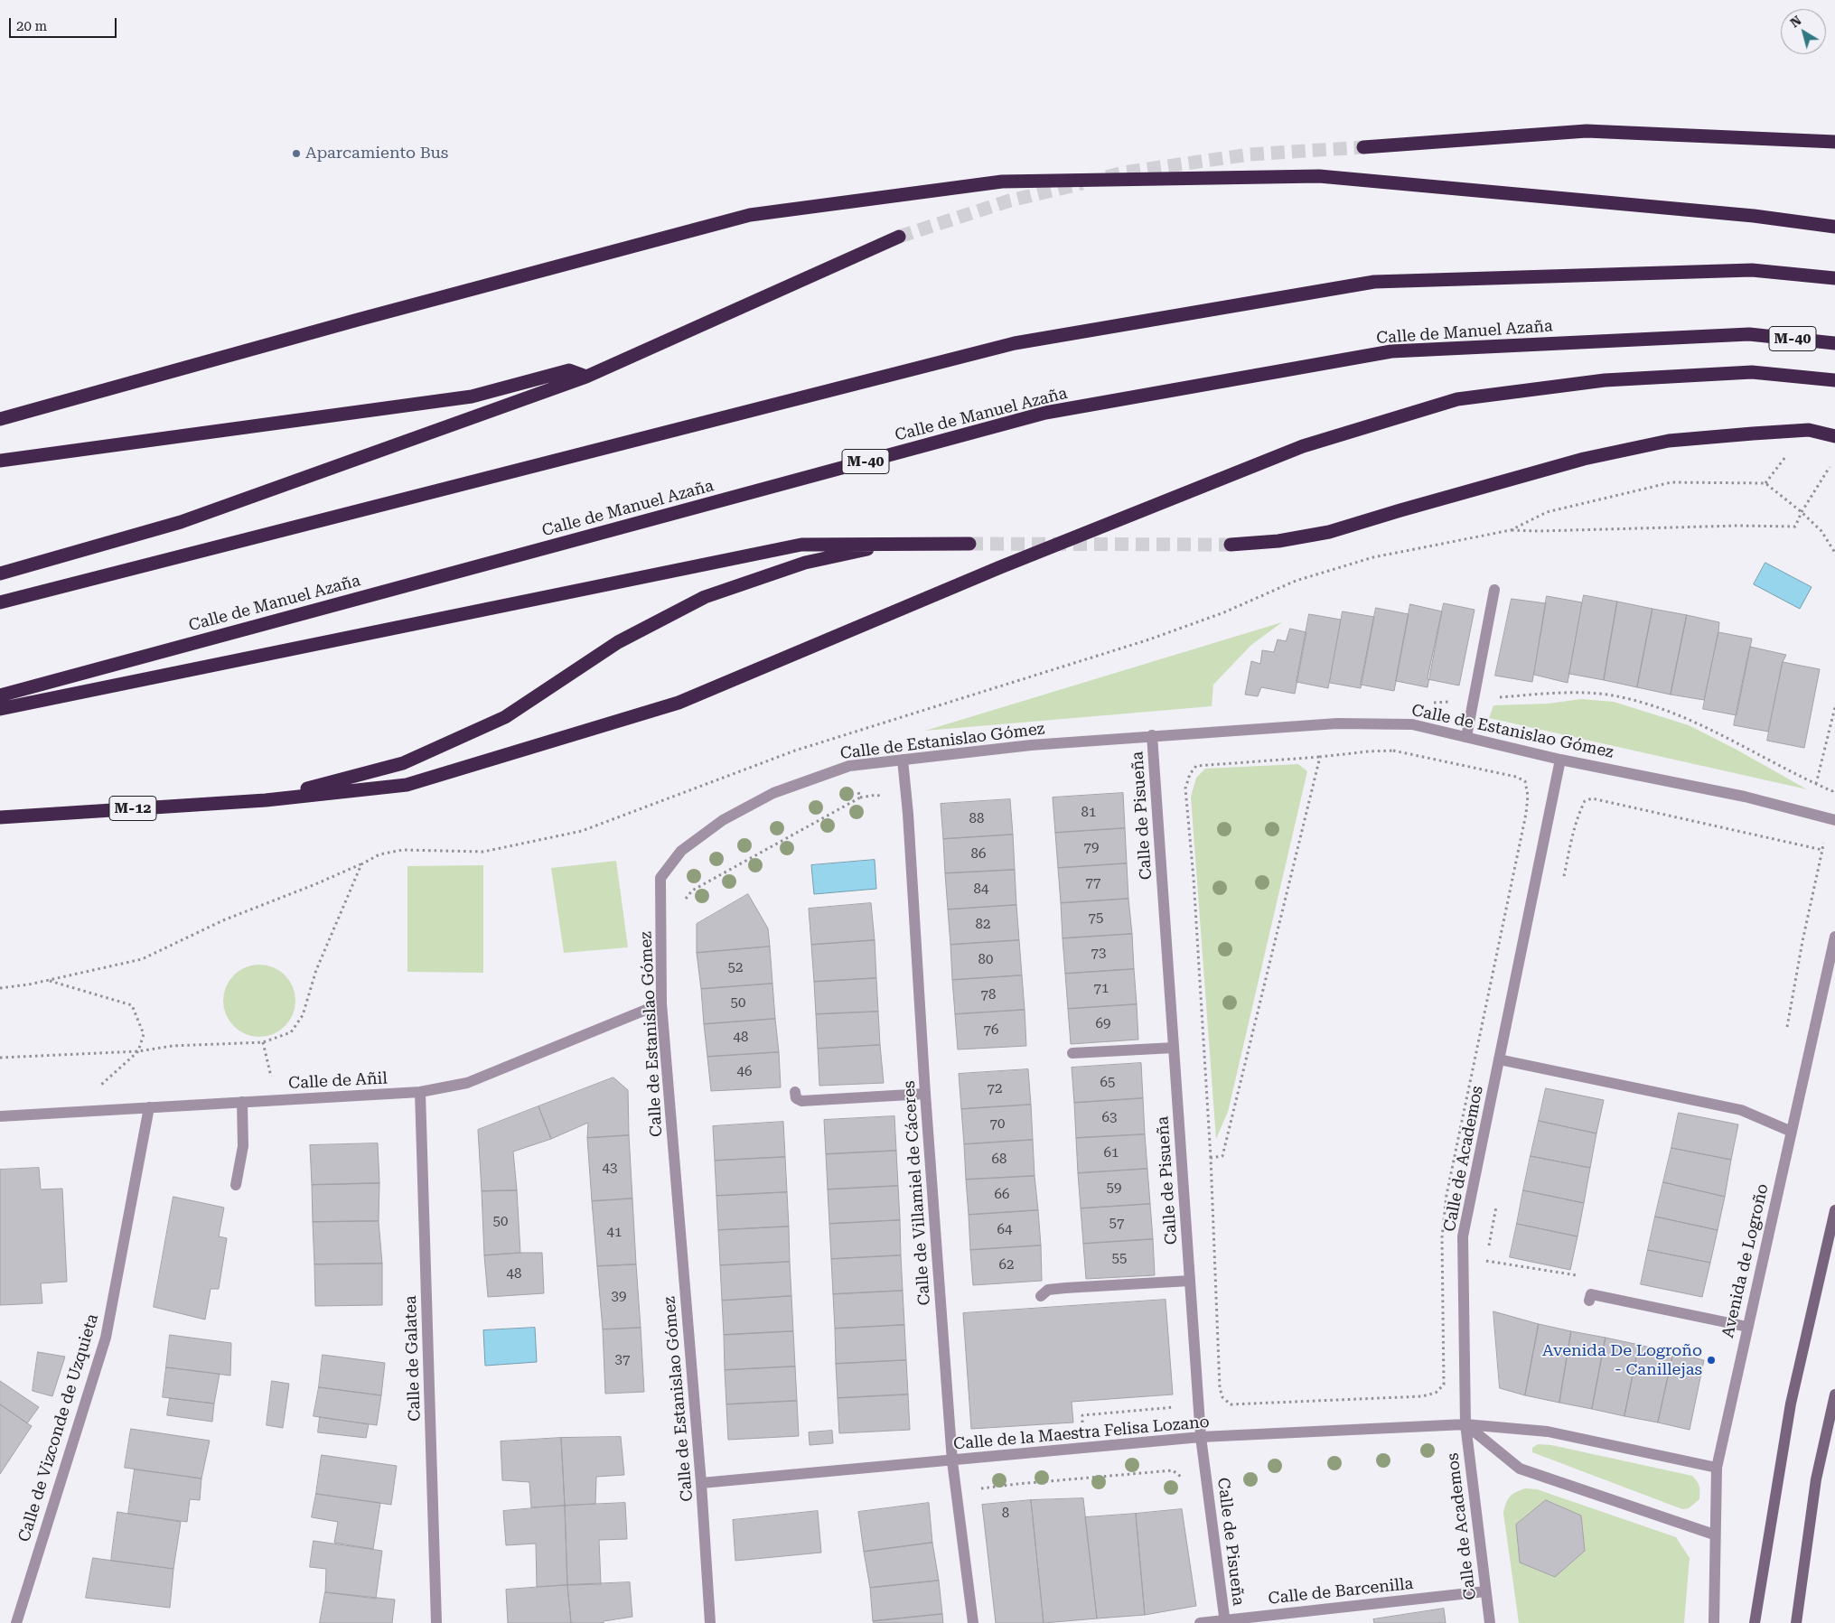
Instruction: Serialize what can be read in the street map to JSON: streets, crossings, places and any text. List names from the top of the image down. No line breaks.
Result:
{"streets":{"highway":["Calle de Manuel Azaña","M-40","M-12"],"street":["Calle de Estanislao Gómez","Calle de Pisueña","Calle de Añil","Calle de Academos","Calle de Villamiel de Cáceres","Avenida de Logroño","Calle de Galatea","Calle de Vizconde de Uzquieta","Calle de la Maestra Felisa Lozano","Calle de Barcenilla"]},"crossings":[["Calle de Estanislao Gómez","Calle de Pisueña"],["Calle de Estanislao Gómez","Calle de Añil"],["Calle de Estanislao Gómez","Calle de Academos"],["Calle de Estanislao Gómez","Calle de Villamiel de Cáceres"],["Calle de Estanislao Gómez","Calle de la Maestra Felisa Lozano"],["Calle de Pisueña","Calle de la Maestra Felisa Lozano"],["Calle de Pisueña","Calle de Barcenilla"],["Calle de Añil","Calle de Galatea"],["Calle de Añil","Calle de Vizconde de Uzquieta"],["Calle de Academos","Calle de la Maestra Felisa Lozano"],["Calle de Academos","Calle de Barcenilla"],["Calle de Villamiel de Cáceres","Calle de la Maestra Felisa Lozano"],["Avenida de Logroño","Calle de la Maestra Felisa Lozano"]],"places":["Aparcamiento Bus","Avenida De Logroño - Canillejas"],"house_numbers":["81","88","79","86","77","84","75","82","73","80","52","71","78","50","69","76","48","46","65","72","63","70","61","68","43","59","66","50","57","64","41","55","62","48","39","37","8"],"scale_bar":"20 m","north":"top left"}
